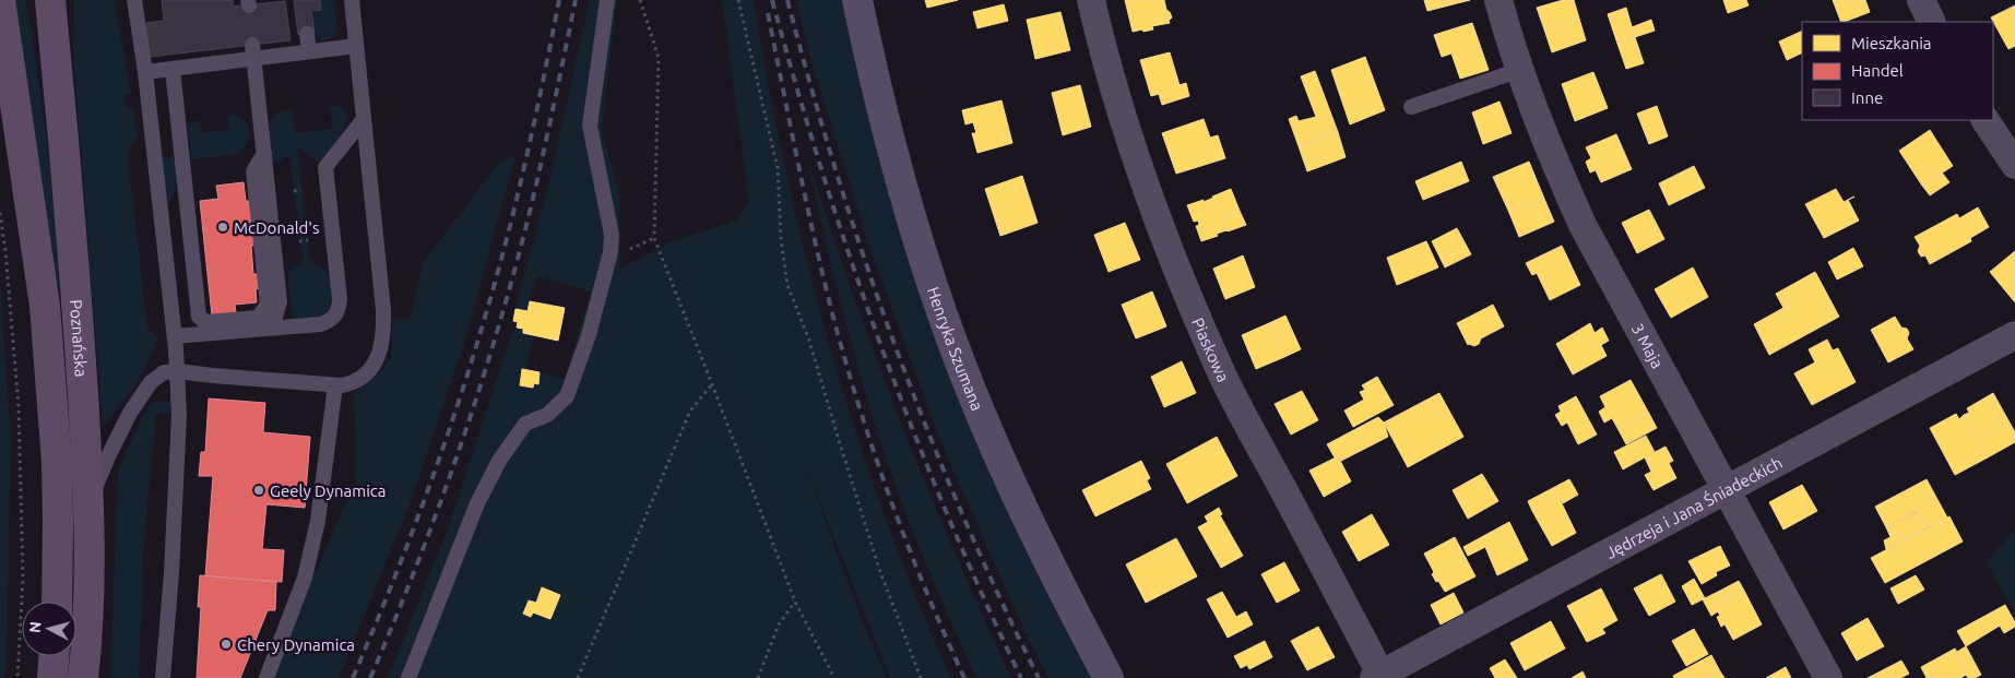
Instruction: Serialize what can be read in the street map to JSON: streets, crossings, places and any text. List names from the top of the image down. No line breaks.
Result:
{"streets":{"main road":["Poznańska"],"street":["3 Maja","Henryka Szumana","Piaskowa","Jędrzeja i Jana Śniadeckich"]},"crossings":[["3 Maja","Jędrzeja i Jana Śniadeckich"],["Piaskowa","Jędrzeja i Jana Śniadeckich"]],"places":["McDonald's","Geely Dynamica","Chery Dynamica"],"legend":["Mieszkania","Handel","Inne"],"north":"left"}
